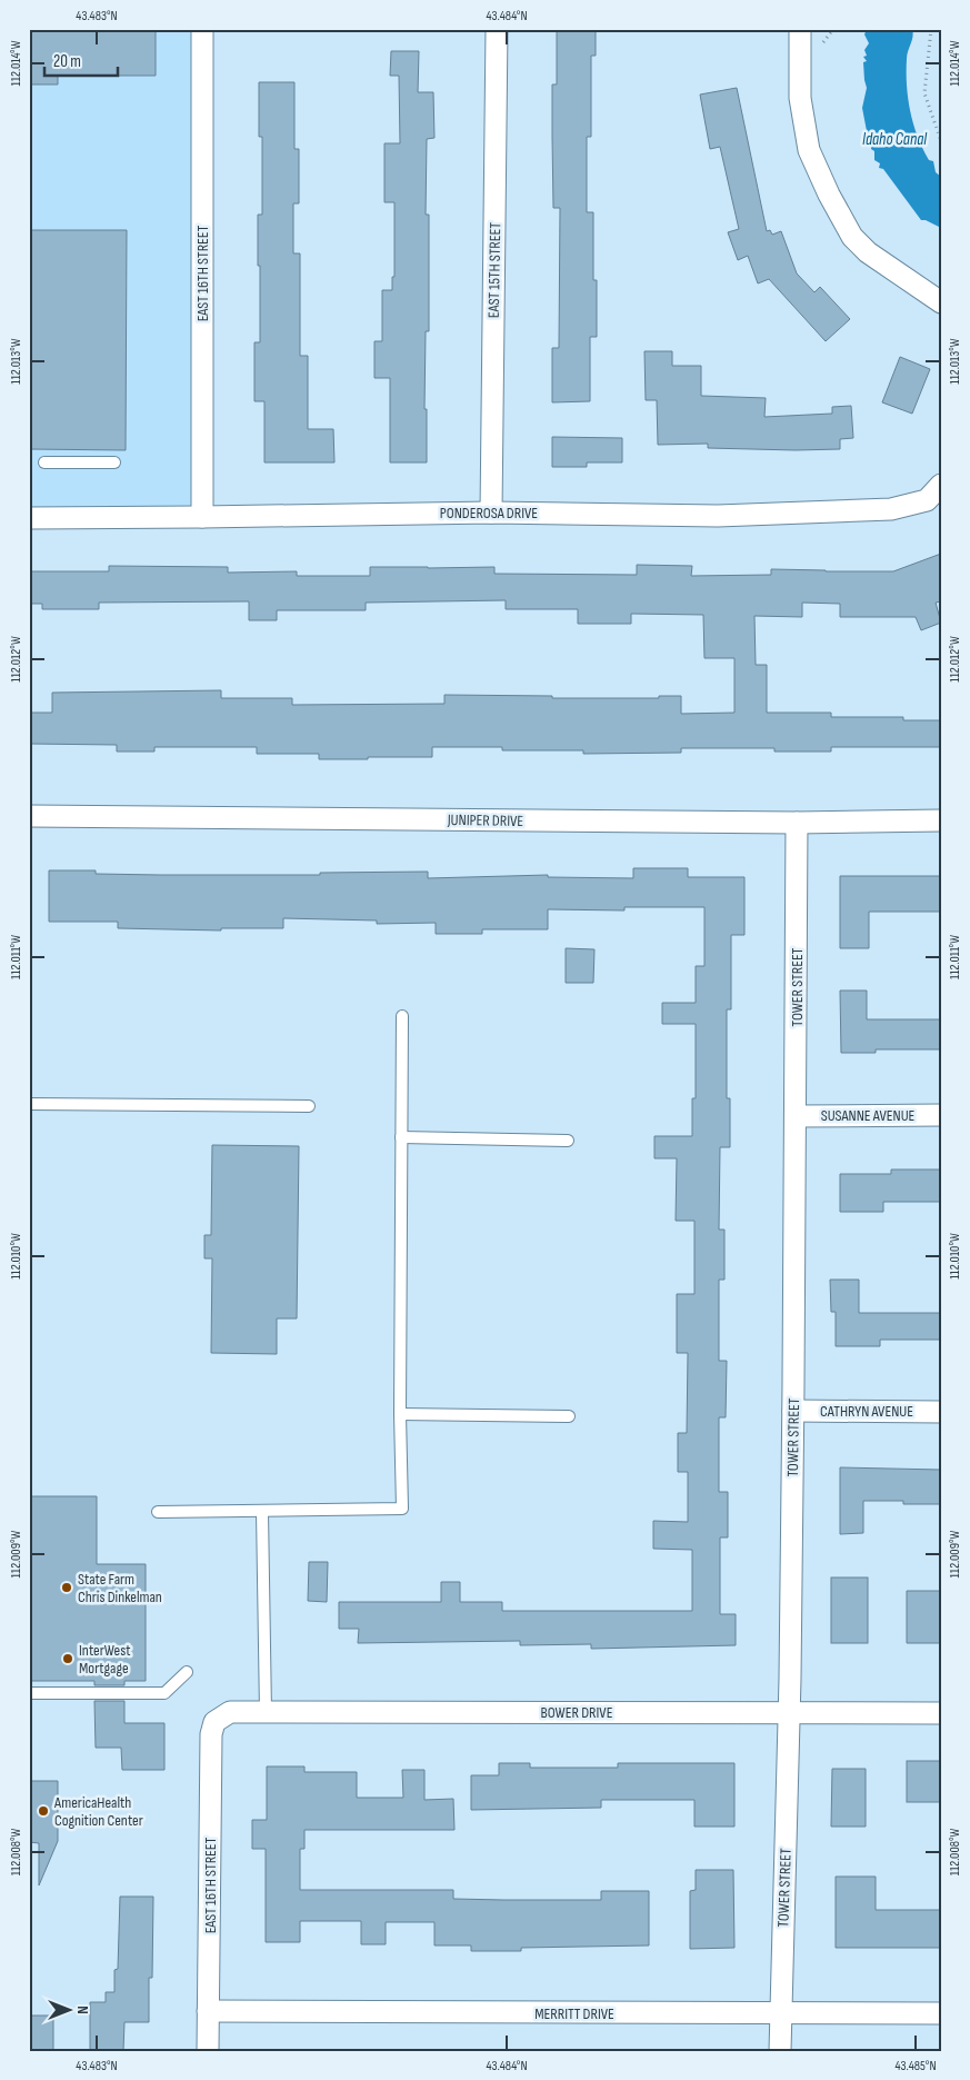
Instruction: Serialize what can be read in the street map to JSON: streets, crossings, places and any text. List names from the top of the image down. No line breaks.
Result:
{"streets":{"street":["EAST 15TH STREET","EAST 16TH STREET","PONDEROSA DRIVE","JUNIPER DRIVE","TOWER STREET","SUSANNE AVENUE","CATHRYN AVENUE","BOWER DRIVE","MERRITT DRIVE"]},"crossings":[["EAST 15TH STREET","PONDEROSA DRIVE"],["EAST 16TH STREET","PONDEROSA DRIVE"],["EAST 16TH STREET","BOWER DRIVE"],["EAST 16TH STREET","MERRITT DRIVE"],["JUNIPER DRIVE","TOWER STREET"],["TOWER STREET","SUSANNE AVENUE"],["TOWER STREET","CATHRYN AVENUE"],["TOWER STREET","BOWER DRIVE"],["TOWER STREET","MERRITT DRIVE"]],"water":["Idaho Canal"],"places":["State Farm Chris Dinkelman","InterWest Mortgage","AmericaHealth Cognition Center"],"scale_bar":"20 m","north":"right","coordinates":["43.483°N","43.484°N","112.014°W","112.013°W","112.012°W","112.011°W","112.010°W","112.009°W","112.008°W","43.485°N"]}
